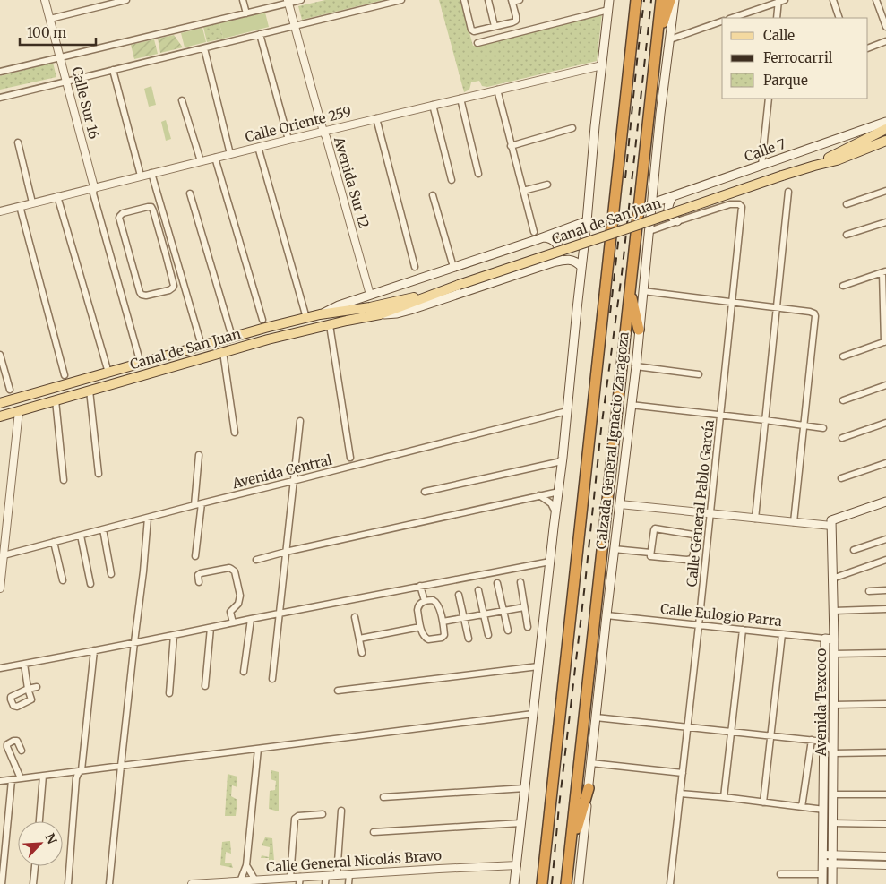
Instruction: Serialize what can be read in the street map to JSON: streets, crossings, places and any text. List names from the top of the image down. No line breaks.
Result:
{"streets":{"highway":["Calzada General Ignacio Zaragoza"],"main road":["Calle 7","Canal de San Juan","Avenida Texcoco"],"street":["Calle Sur 16","Calle Oriente 259","Avenida Sur 12","Avenida Central","Calle General Pablo García","Calle Eulogio Parra","Calle General Nicolás Bravo"]},"crossings":[["Calle Sur 16","Calle Oriente 259"],["Calle Oriente 259","Avenida Sur 12"],["Calle 7","Calzada General Ignacio Zaragoza"],["Avenida Sur 12","Canal de San Juan"],["Calzada General Ignacio Zaragoza","Calle Eulogio Parra"],["Calle General Pablo García","Calle Eulogio Parra"],["Calle Eulogio Parra","Avenida Texcoco"]],"legend":["Calle","Ferrocarril","Parque"],"scale_bar":"100 m","north":"top right"}
